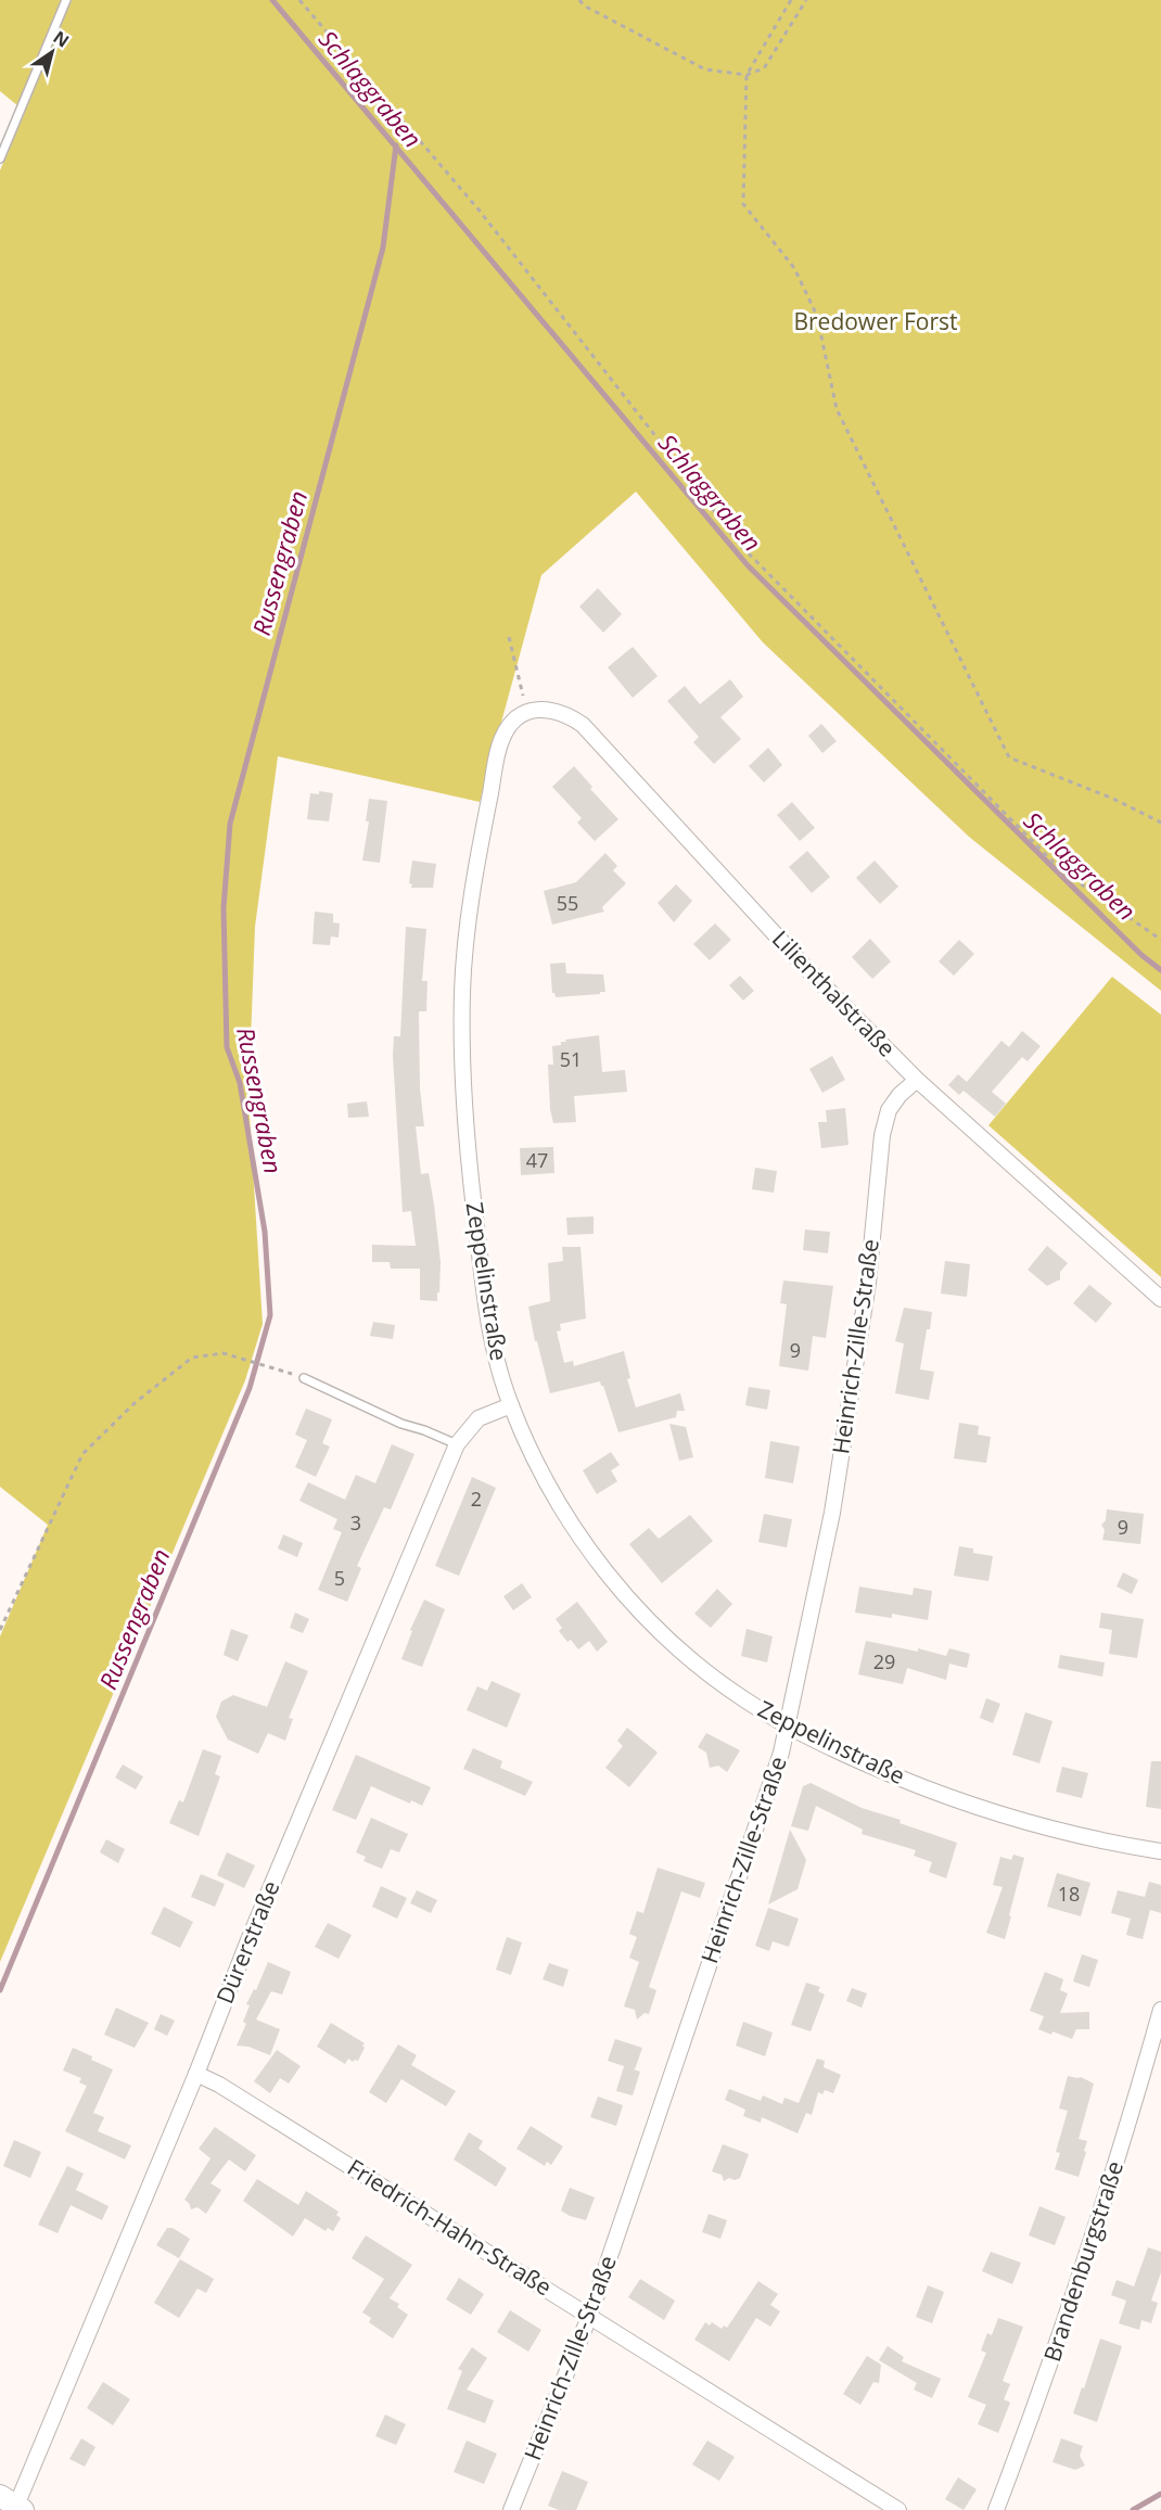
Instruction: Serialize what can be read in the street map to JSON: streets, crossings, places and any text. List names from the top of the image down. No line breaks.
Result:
{"streets":{"street":["Lilienthalstraße","Zeppelinstraße","Heinrich-Zille-Straße","Dürerstraße","Friedrich-Hahn-Straße","Brandenburgstraße"]},"crossings":[["Lilienthalstraße","Zeppelinstraße"],["Lilienthalstraße","Heinrich-Zille-Straße"],["Zeppelinstraße","Heinrich-Zille-Straße"],["Zeppelinstraße","Dürerstraße"],["Heinrich-Zille-Straße","Friedrich-Hahn-Straße"],["Dürerstraße","Friedrich-Hahn-Straße"]],"water":["Schlaggraben","Russengraben"],"parks":["Bredower Forst"],"house_numbers":["55","51","47","9","2","3","9","5","29","18"],"north":"top right"}
